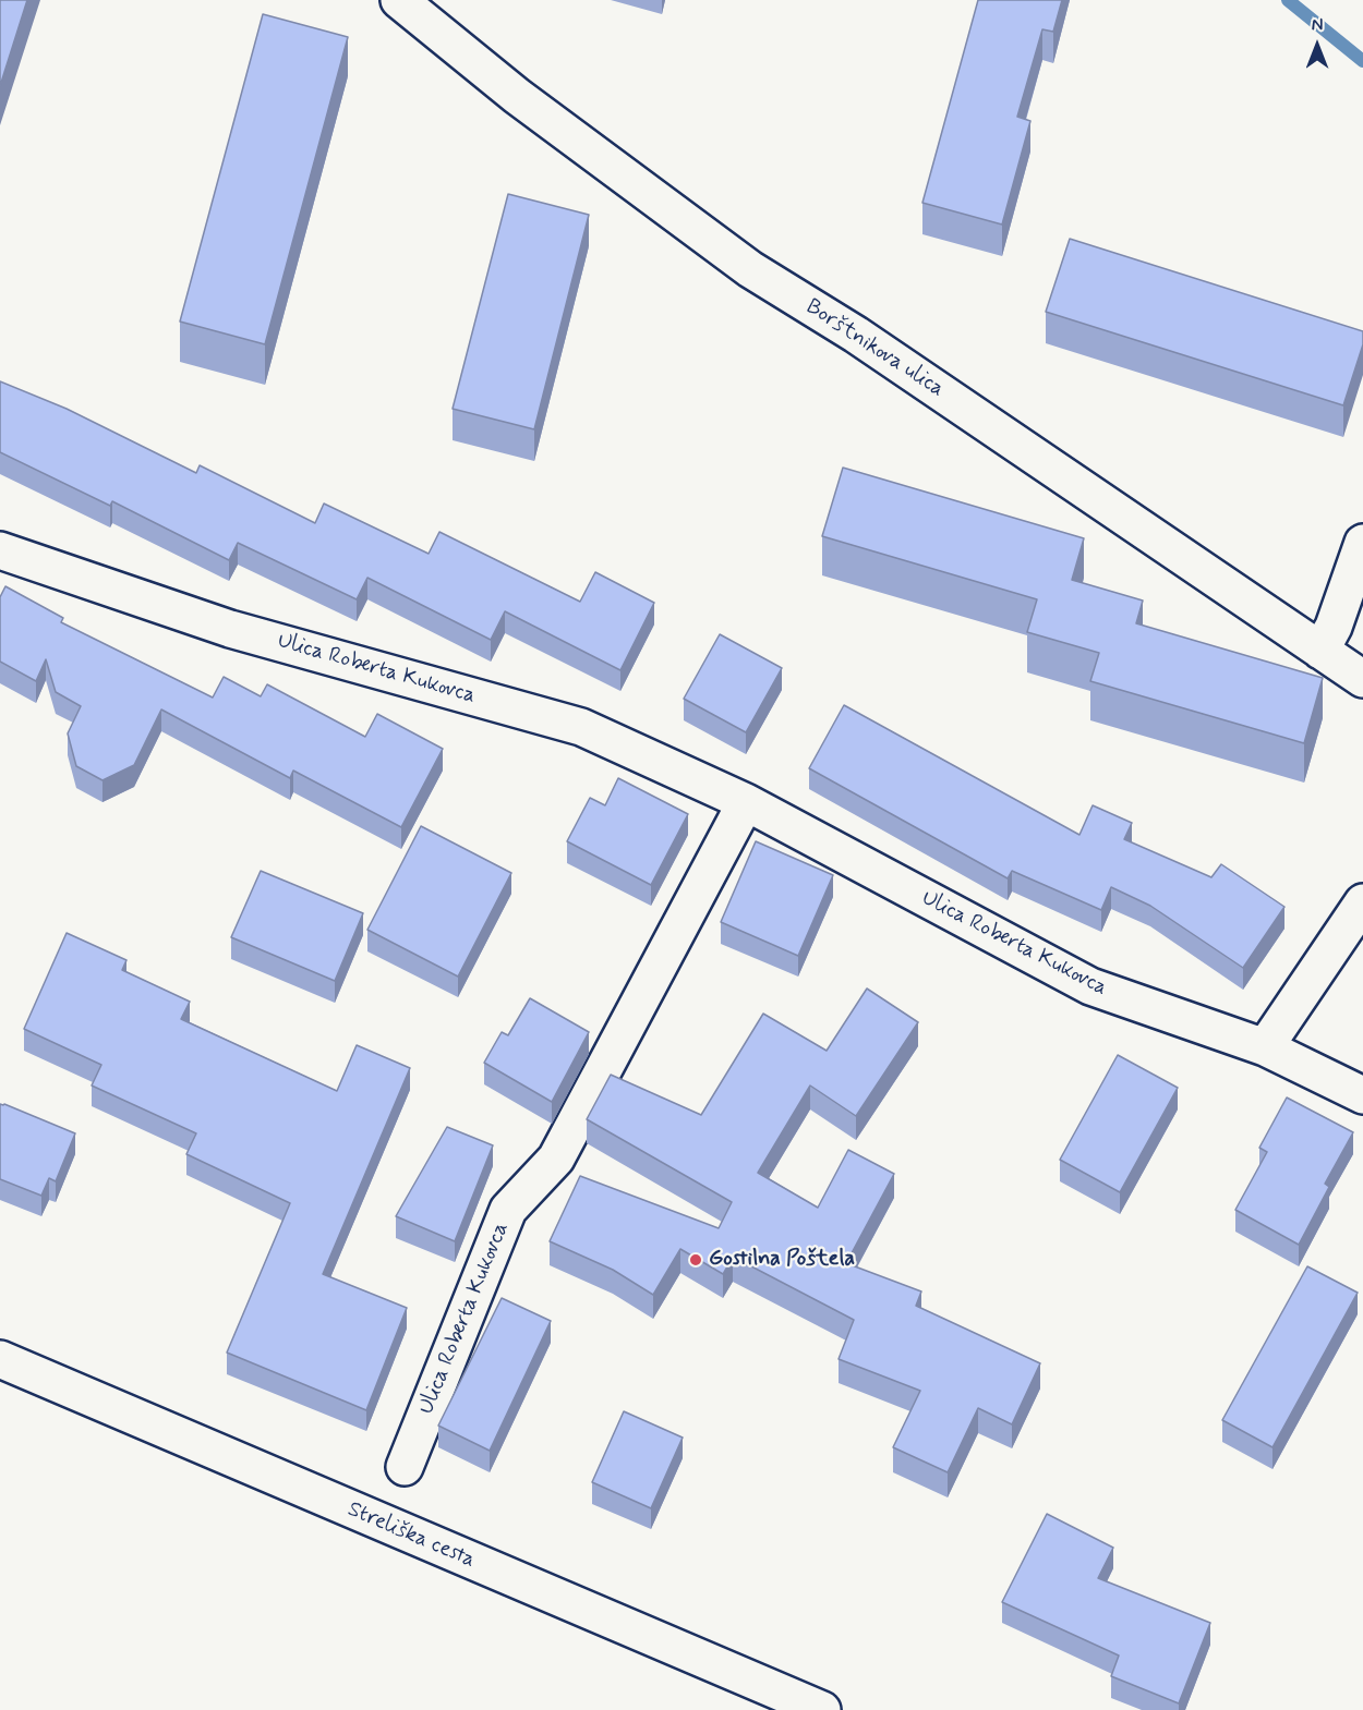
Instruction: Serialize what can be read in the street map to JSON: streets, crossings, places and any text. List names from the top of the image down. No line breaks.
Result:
{"streets":{"street":["Borštnikova ulica","Ulica Roberta Kukovca","Streliška cesta"]},"places":["Gostilna Poštela"],"north":"top"}
